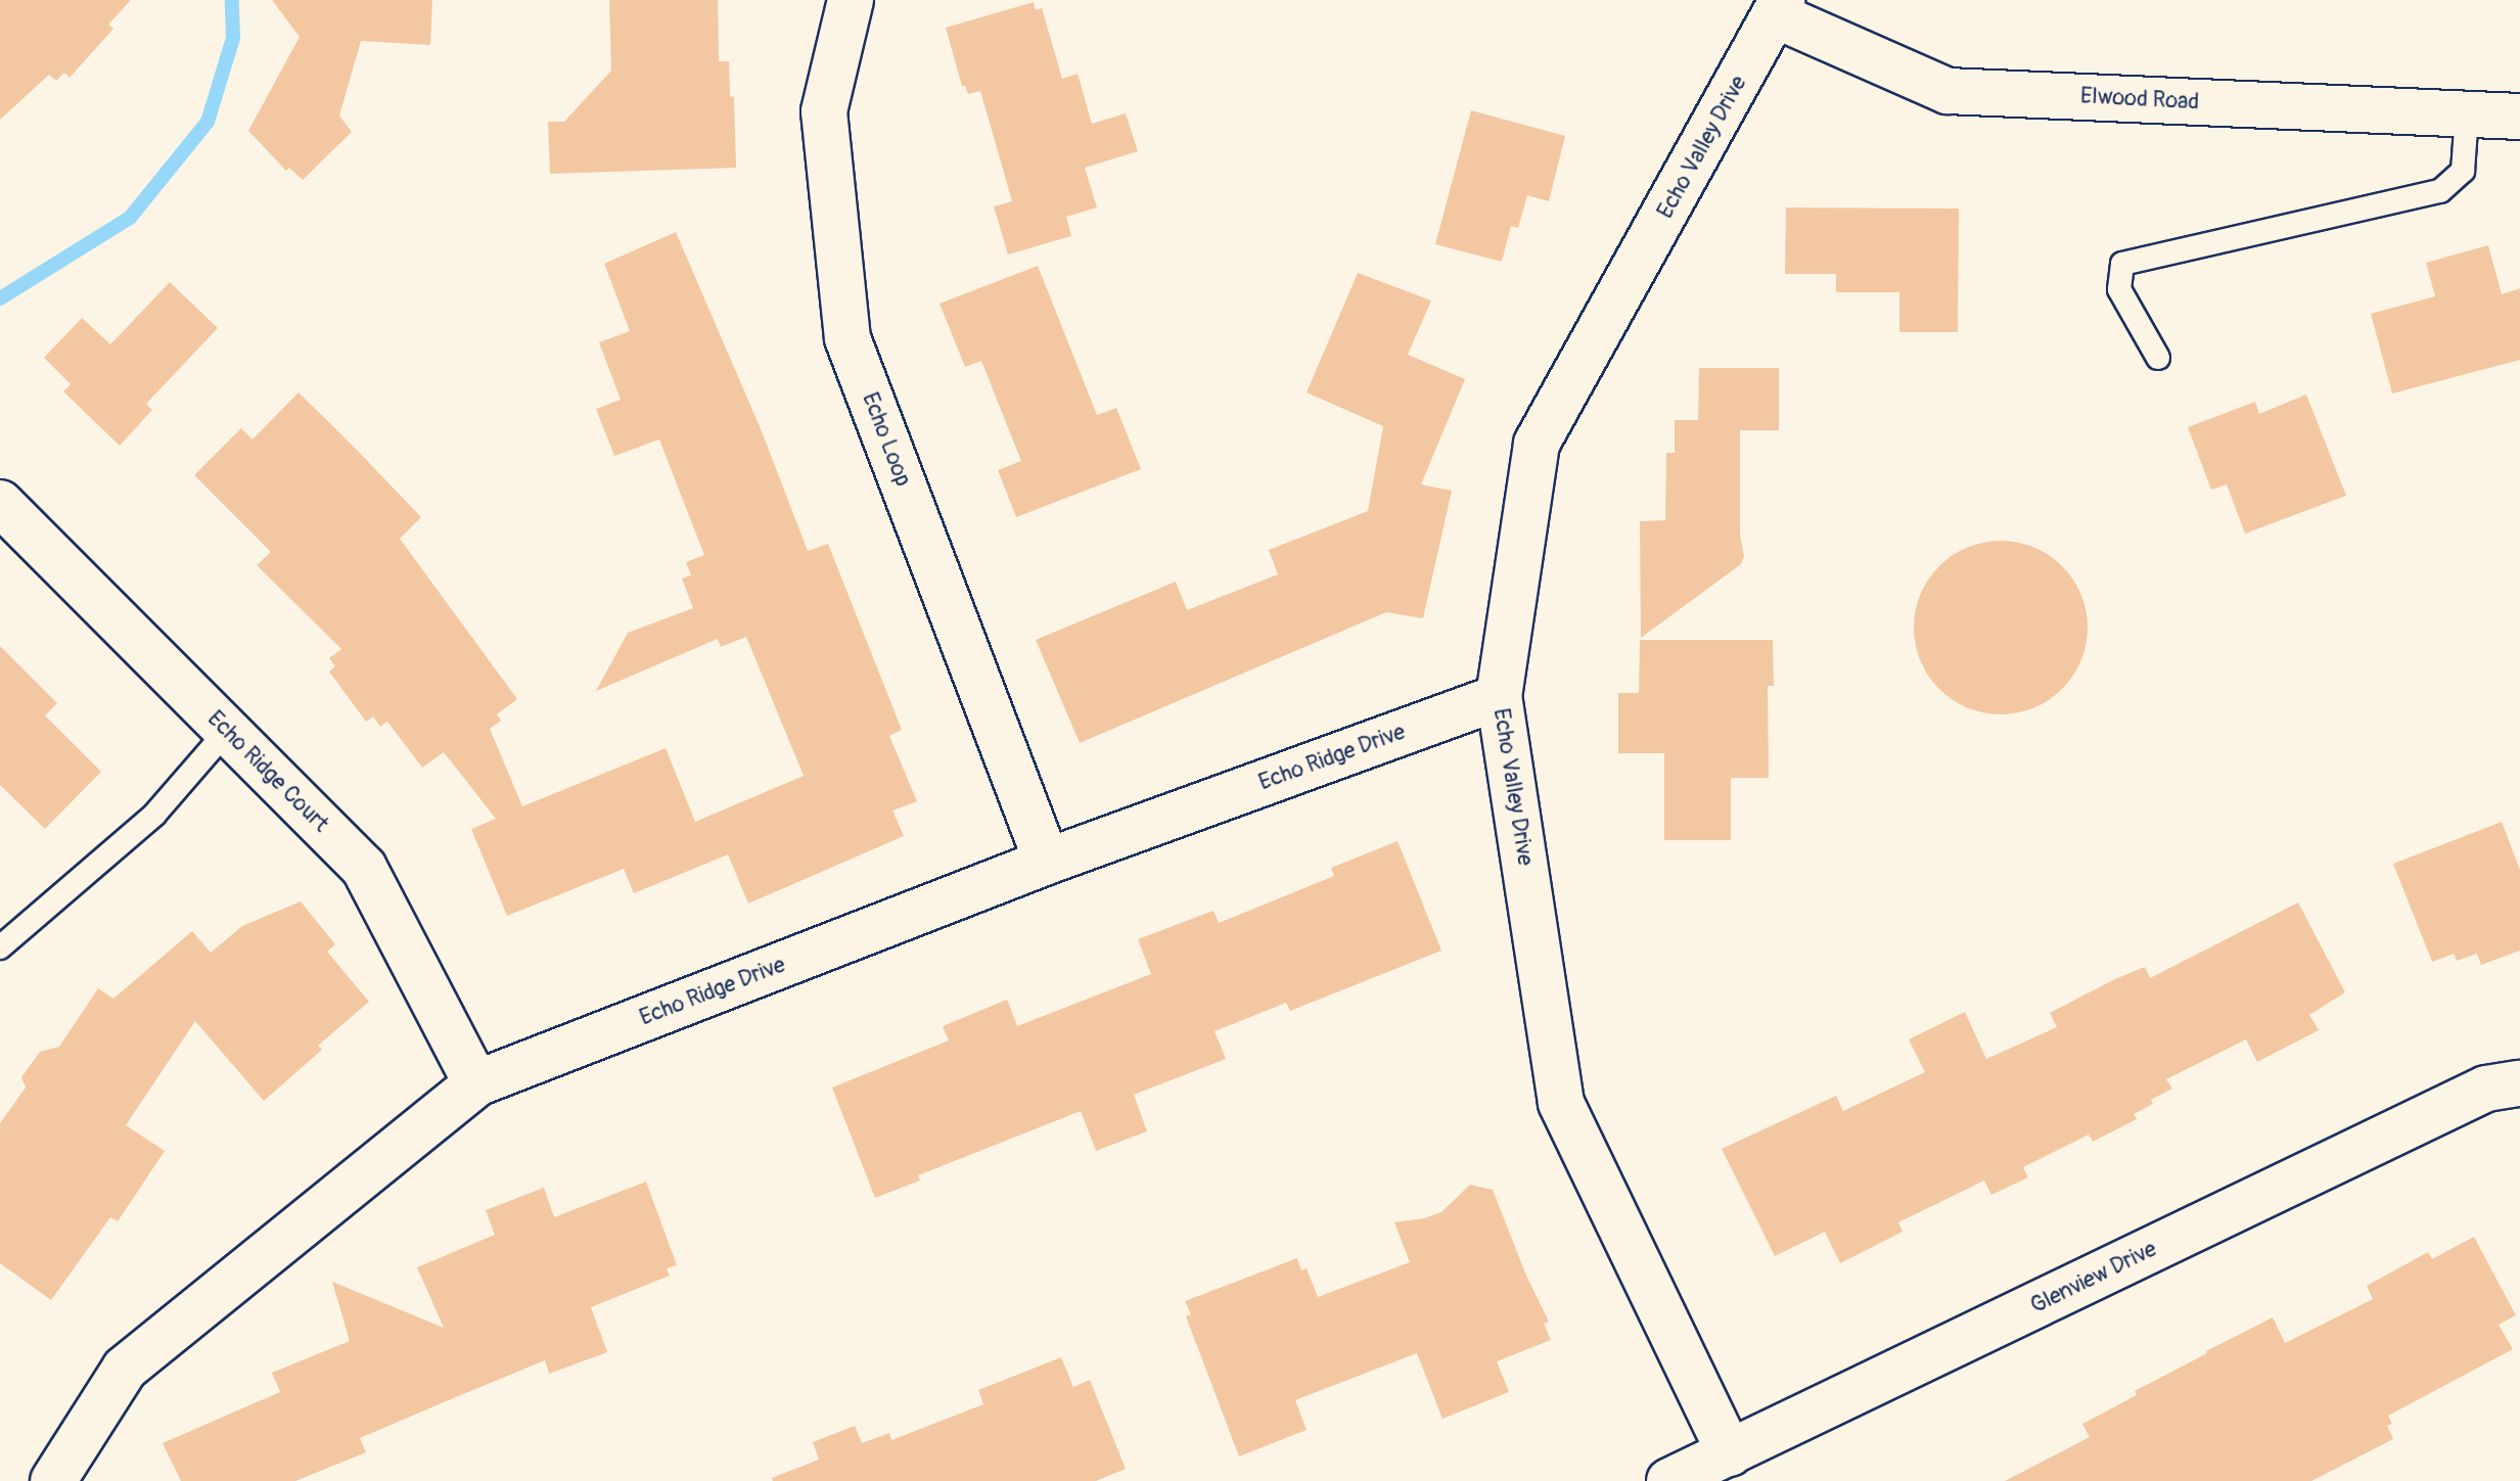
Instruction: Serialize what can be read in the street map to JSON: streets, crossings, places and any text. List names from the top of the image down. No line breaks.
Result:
{"streets":{"street":["Elwood Road","Echo Valley Drive","Echo Loop","Echo Ridge Drive","Echo Ridge Court","Glenview Drive"]},"crossings":[["Elwood Road","Echo Valley Drive"],["Echo Valley Drive","Echo Ridge Drive"],["Echo Valley Drive","Glenview Drive"],["Echo Loop","Echo Ridge Drive"],["Echo Ridge Drive","Echo Ridge Court"]]}
